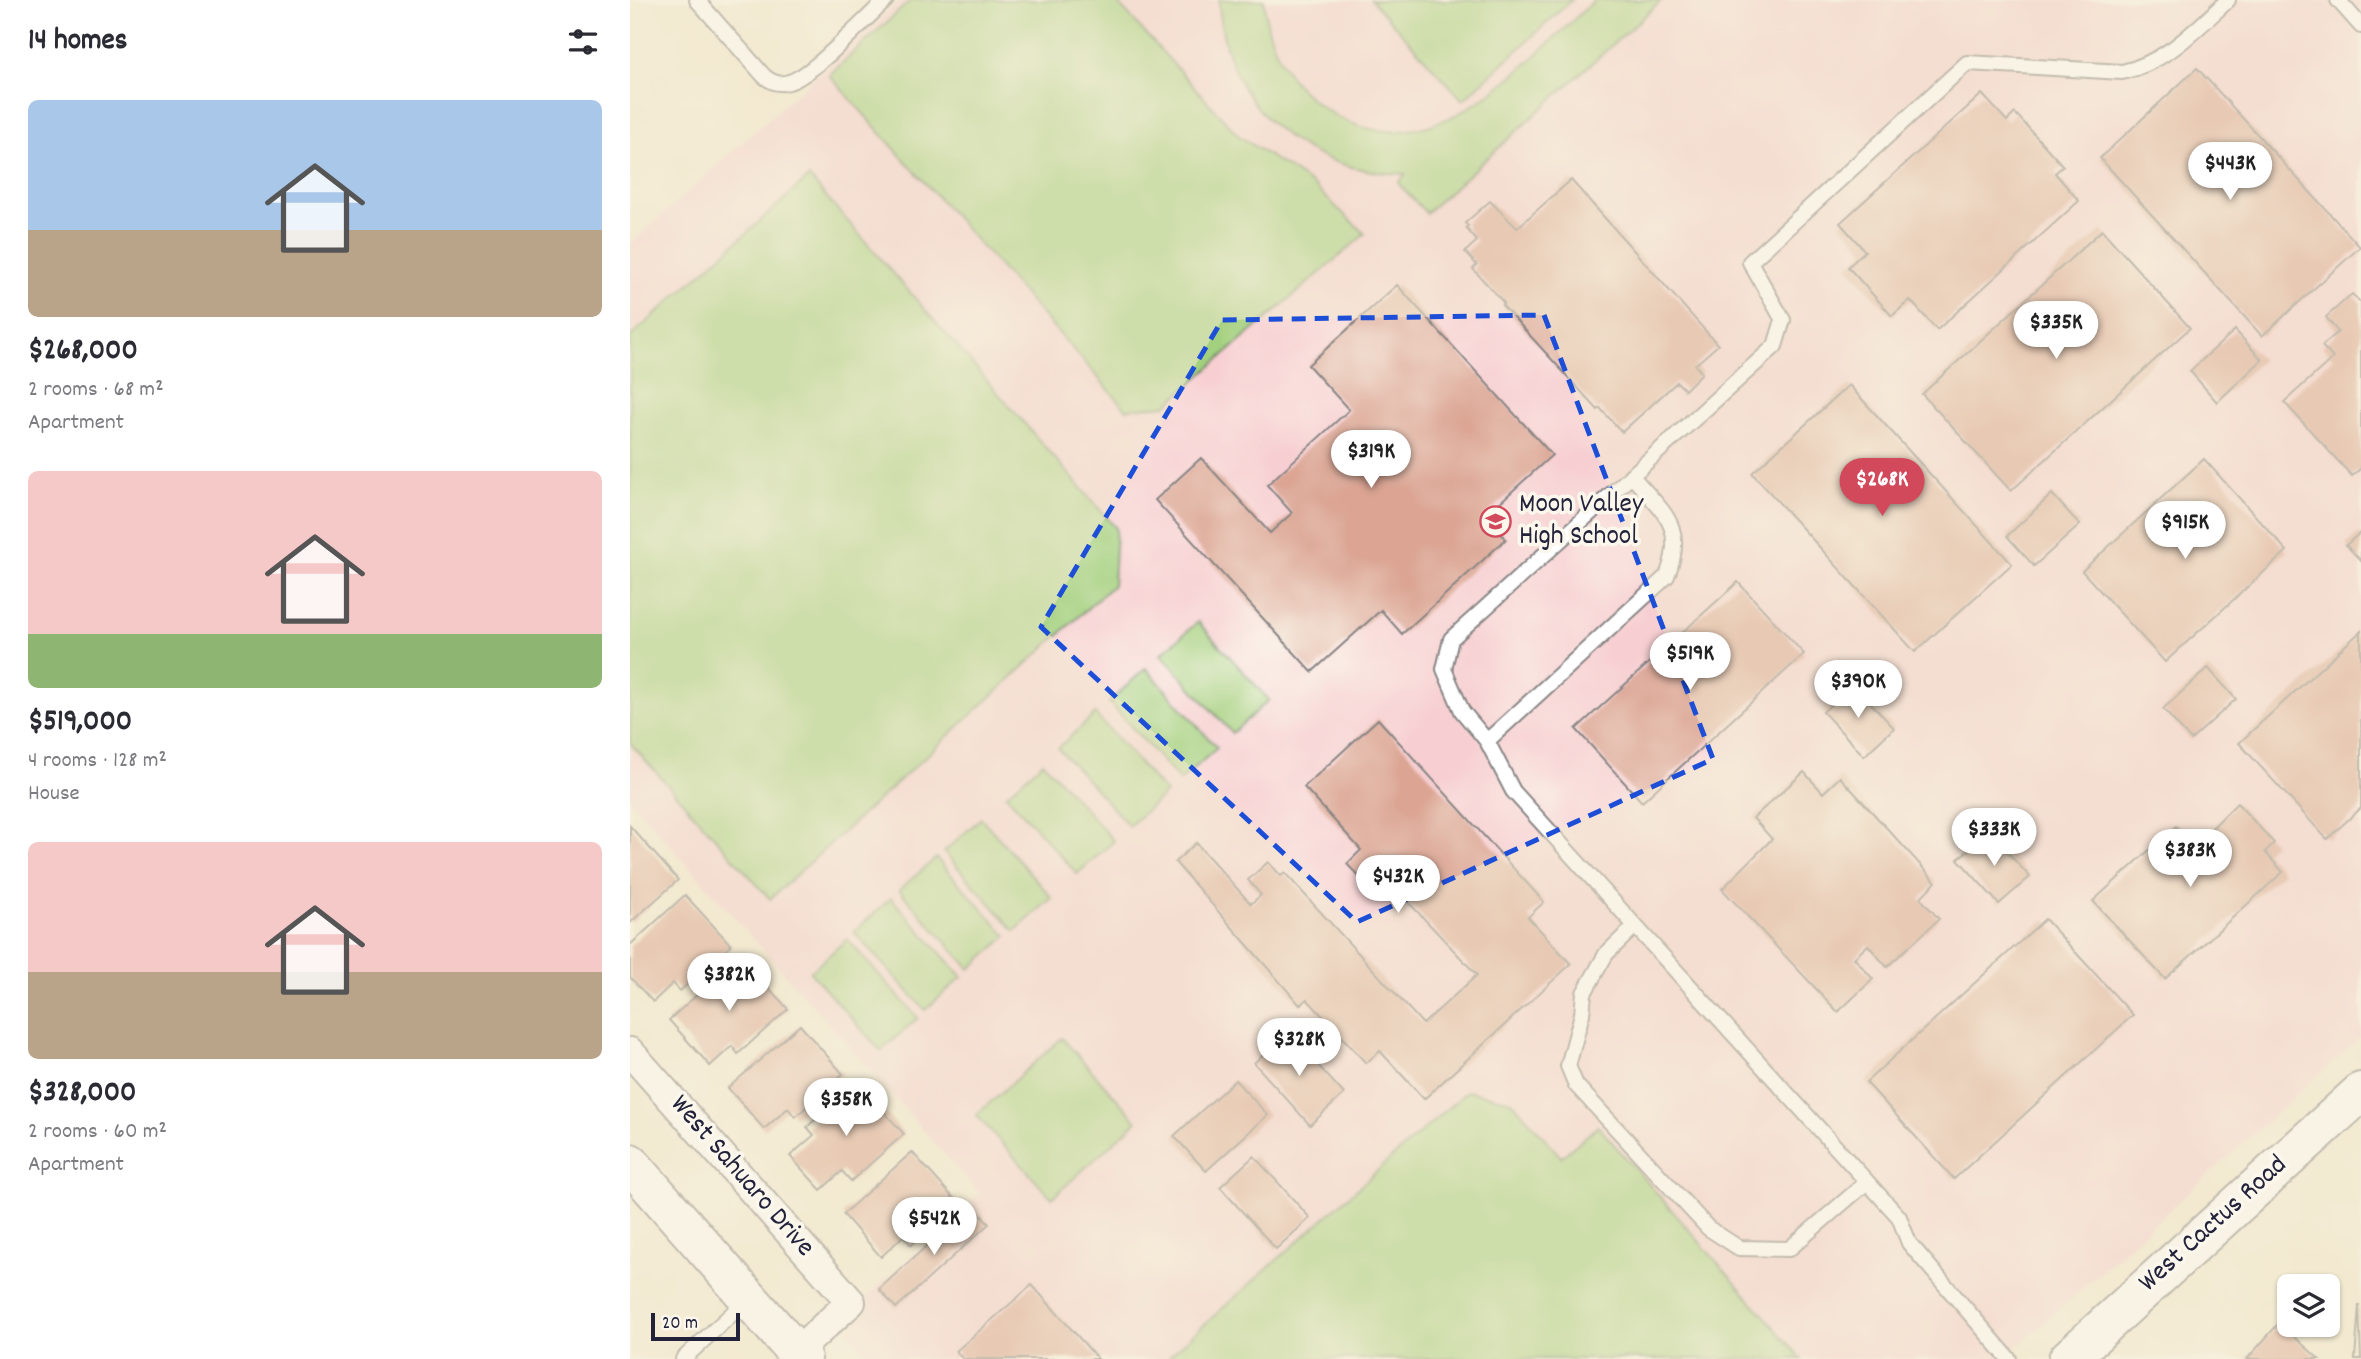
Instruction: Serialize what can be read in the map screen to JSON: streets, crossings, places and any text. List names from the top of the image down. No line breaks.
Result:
{"streets":{"main road":["West Cactus Road"],"street":["West Sahuaro Drive"]},"places":{"school or university":["Moon Valley High School"]},"scale_bar":"20 m","page":{"heading":"14 homes","list":[{"name":"$268,000","note":"2 rooms · 68 m² · Apartment"},{"name":"$519,000","note":"4 rooms · 128 m² · House"},{"name":"$328,000","note":"2 rooms · 60 m² · Apartment"}],"price":["$443K","$335K","$319K","$268K","$915K","$519K","$390K","$333K","$383K","$432K","$382K","$328K","$358K","$542K"],"scale":"20 m"}}
